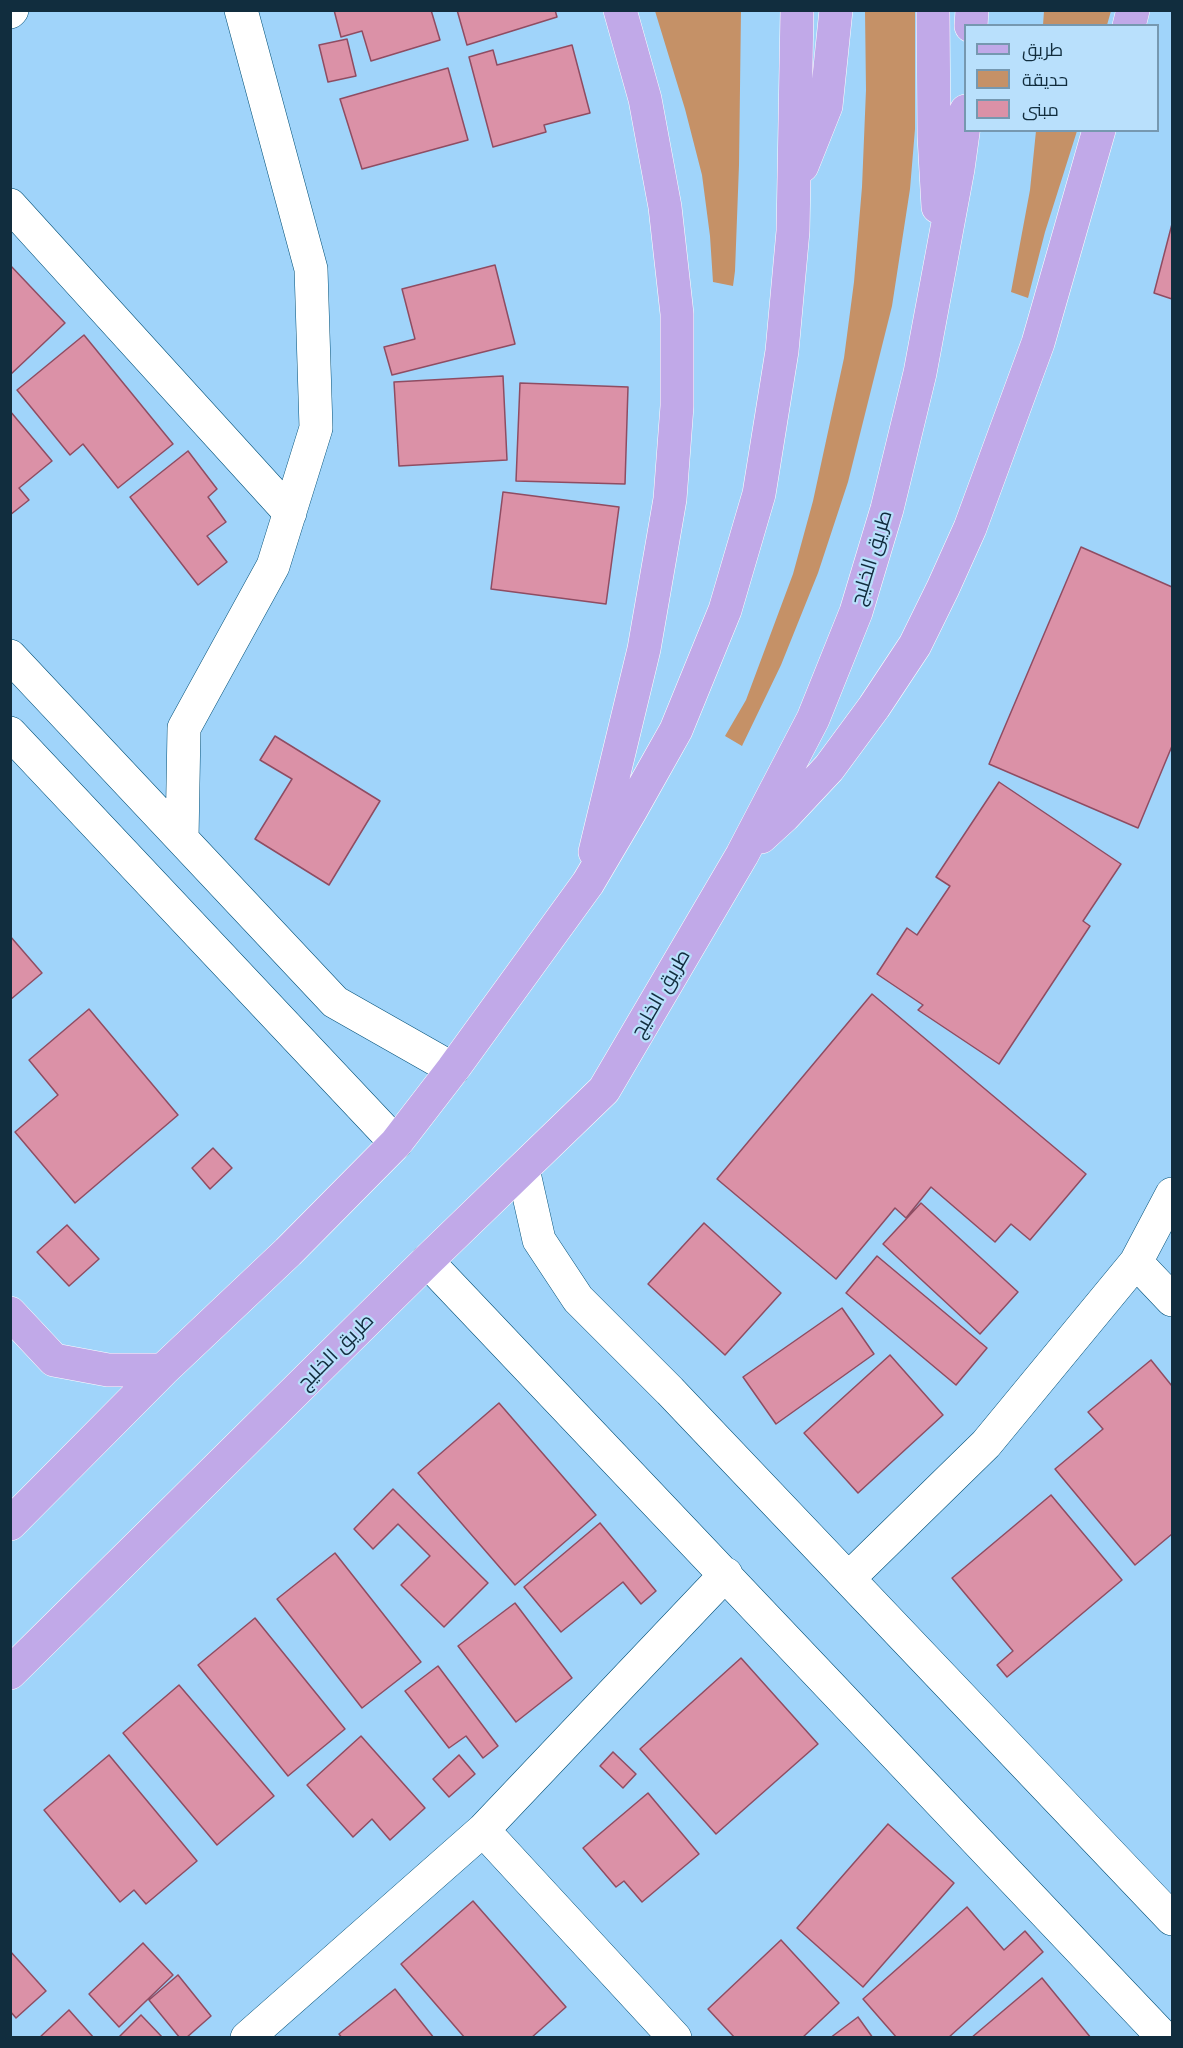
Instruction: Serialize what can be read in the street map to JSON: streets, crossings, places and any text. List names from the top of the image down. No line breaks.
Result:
{"streets":{"main road":["طريق الخليج"]},"legend":["طريق","حديقة","مبنى"]}
